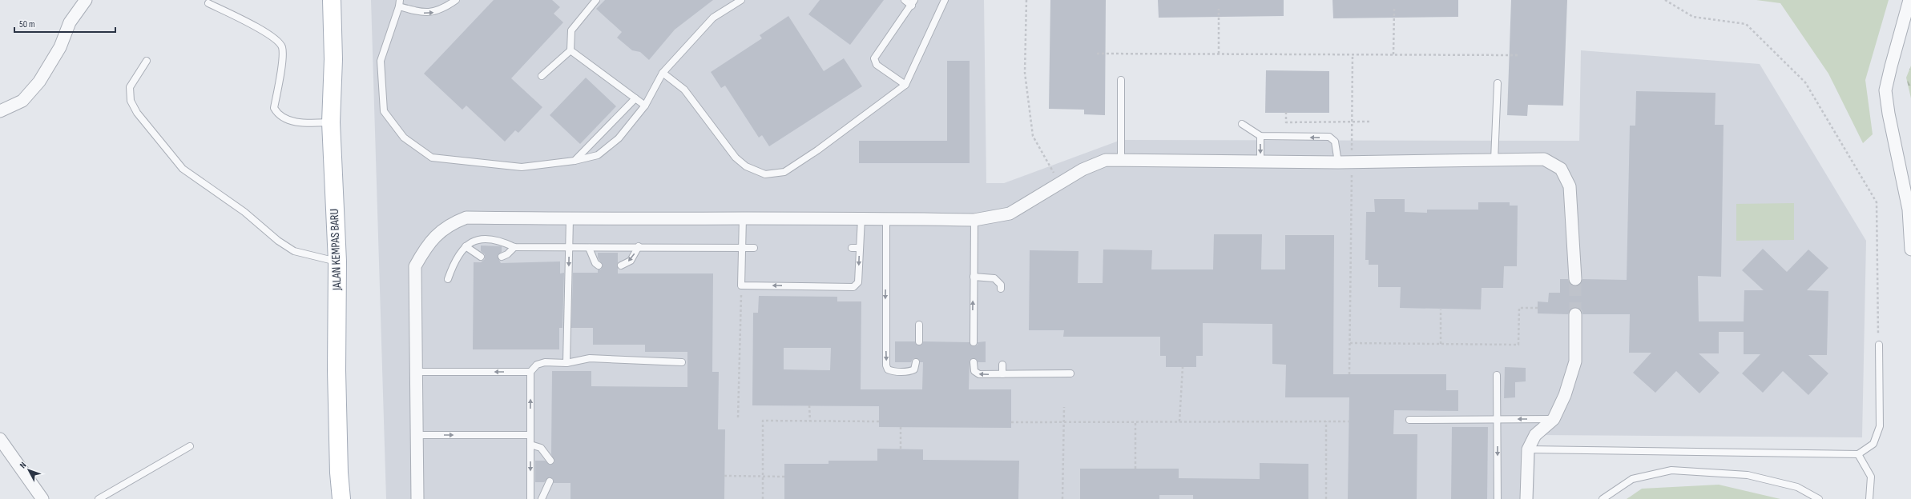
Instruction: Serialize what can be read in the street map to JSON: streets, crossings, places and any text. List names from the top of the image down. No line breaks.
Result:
{"streets":{"main road":["JALAN KEMPAS BARU"]},"scale_bar":"50 m","north":"top left"}
